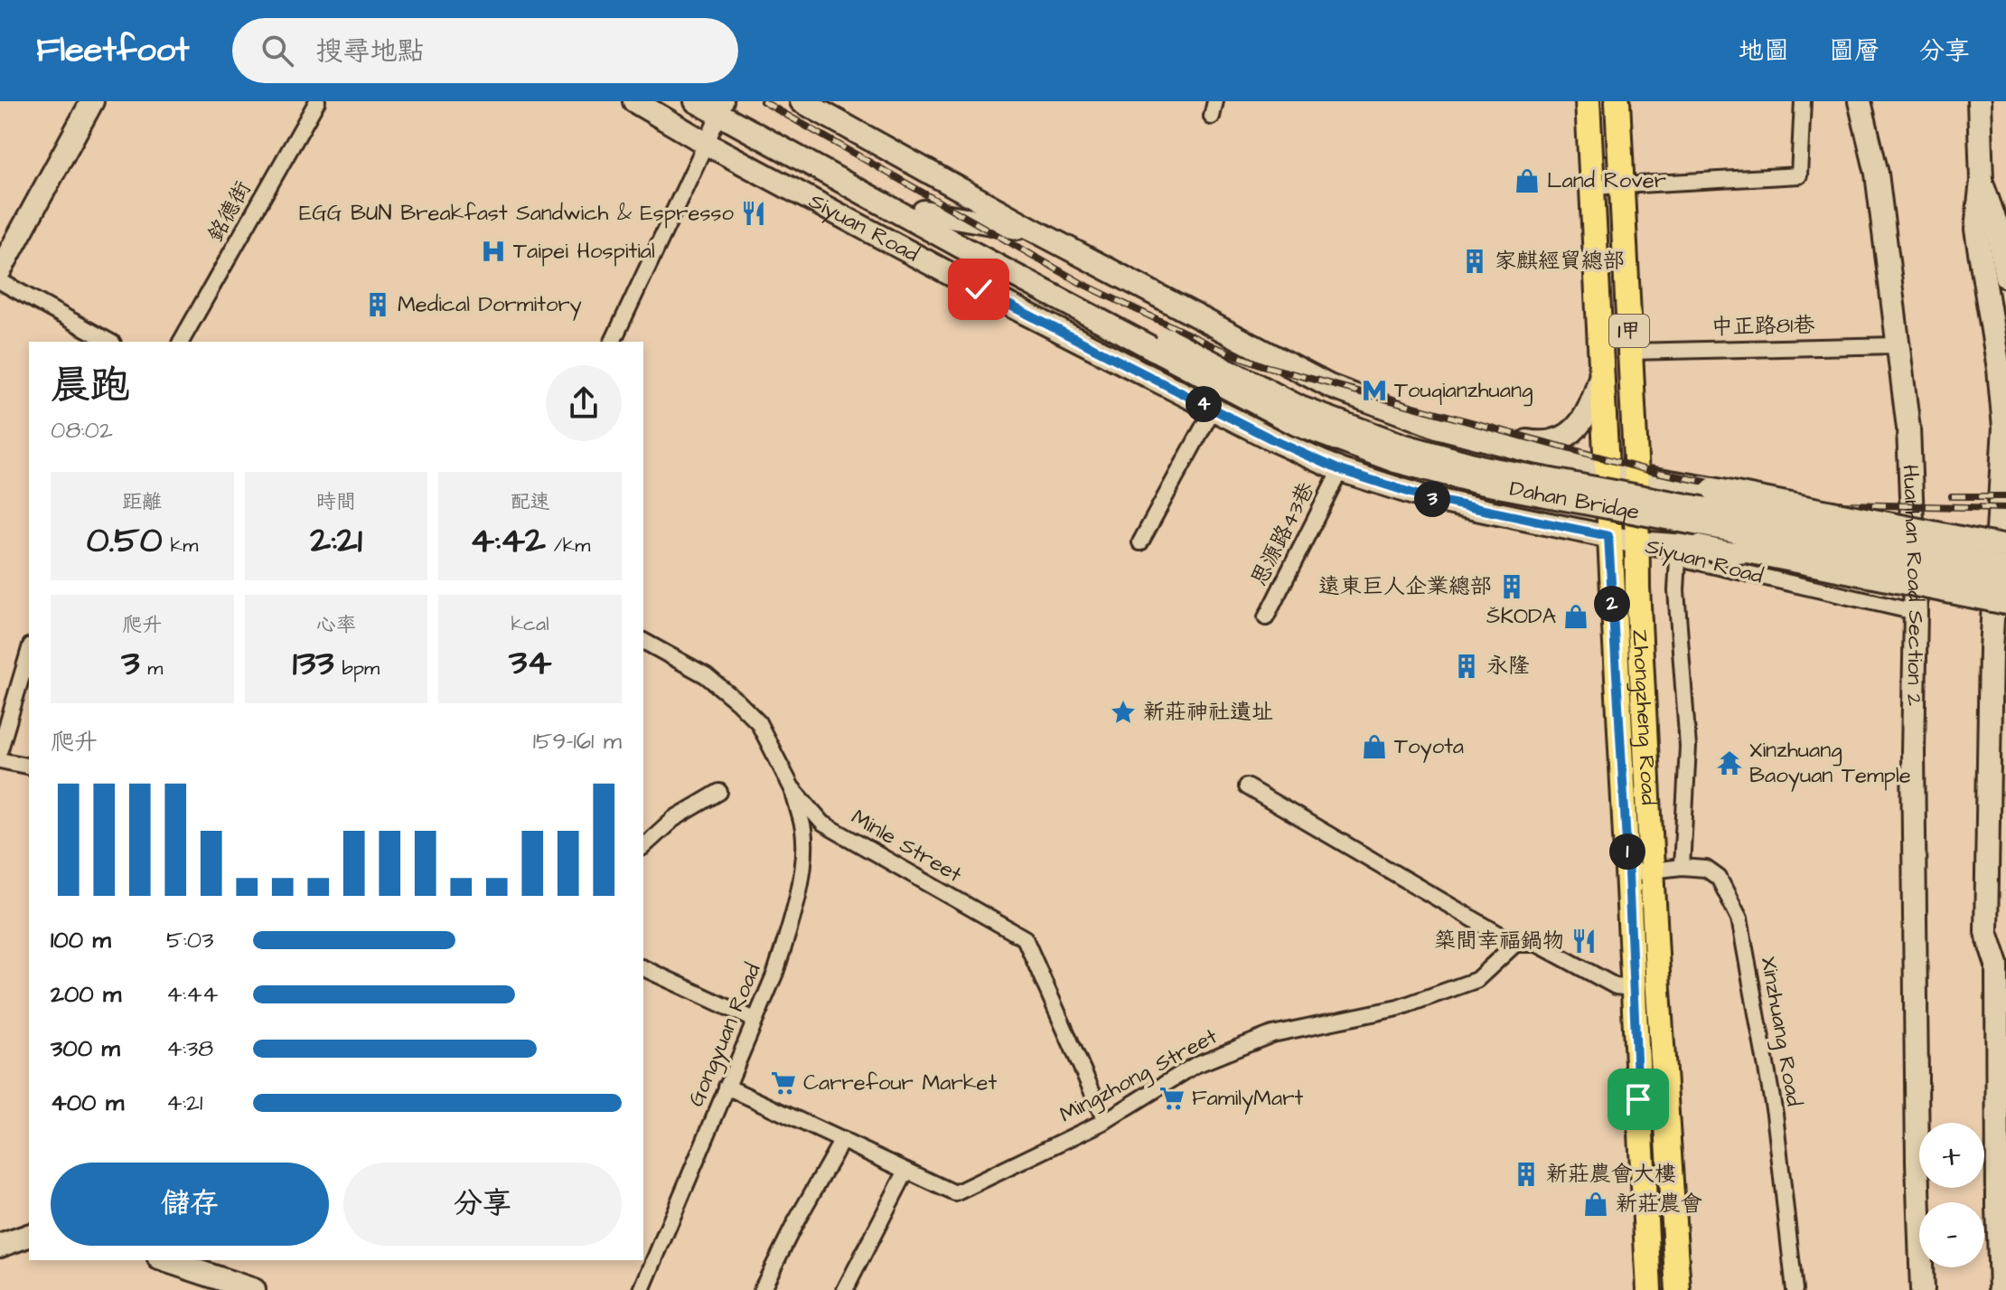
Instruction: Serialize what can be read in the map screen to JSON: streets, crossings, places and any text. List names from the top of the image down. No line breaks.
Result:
{"streets":{"main road":["Siyuan Road","1甲","Dahan Bridge","Huanhan Road Section 2","Zhongzheng Road"],"street":["銘德街","中正路81巷","思源路43巷","Minle Street","Xinzhuang Road","Gongyuan Road","Mingzhong Street"]},"crossings":[["Siyuan Road","Dahan Bridge"],["Siyuan Road","思源路43巷"],["Siyuan Road","Huanhan Road Section 2"],["Siyuan Road","Zhongzheng Road"],["中正路81巷","Huanhan Road Section 2"],["中正路81巷","Zhongzheng Road"],["Zhongzheng Road","Xinzhuang Road"],["Minle Street","Gongyuan Road"],["Minle Street","Mingzhong Street"],["Gongyuan Road","Mingzhong Street"]],"places":{"shop":["Land Rover","ŠKODA","Toyota","新莊農會"],"restaurant":["EGG BUN Breakfast Sandwich & Espresso","築間幸福鍋物"],"hospital":["Taipei Hospitial"],"building":["家麒經貿總部","Medical Dormitory","遠東巨人企業總部","永隆","新莊農會大樓"],"metro station":["Touqianzhuang"],"place":["新莊神社遺址"],"temple":["Xinzhuang Baoyuan Temple"],"supermarket":["Carrefour Market","FamilyMart"]},"page":{"header":"Fleetfoot","search":"搜尋地點","nav":["地圖","圖層","分享"],"heading":["晨跑","08:02"],"pins":["4","3","2","1"],"stats":[["距離","0.50 km"],["時間","2:21"],["配速","4:42 /km"],["爬升","3 m"],["心率","133 bpm"],["kcal","34"]],"chart":["爬升","159–161 m"],"list":[{"name":"100 m","note":"5:03"},{"name":"200 m","note":"4:44"},{"name":"300 m","note":"4:38"},{"name":"400 m","note":"4:21"}],"map_buttons":["+","−"],"buttons":["儲存","分享"]}}
